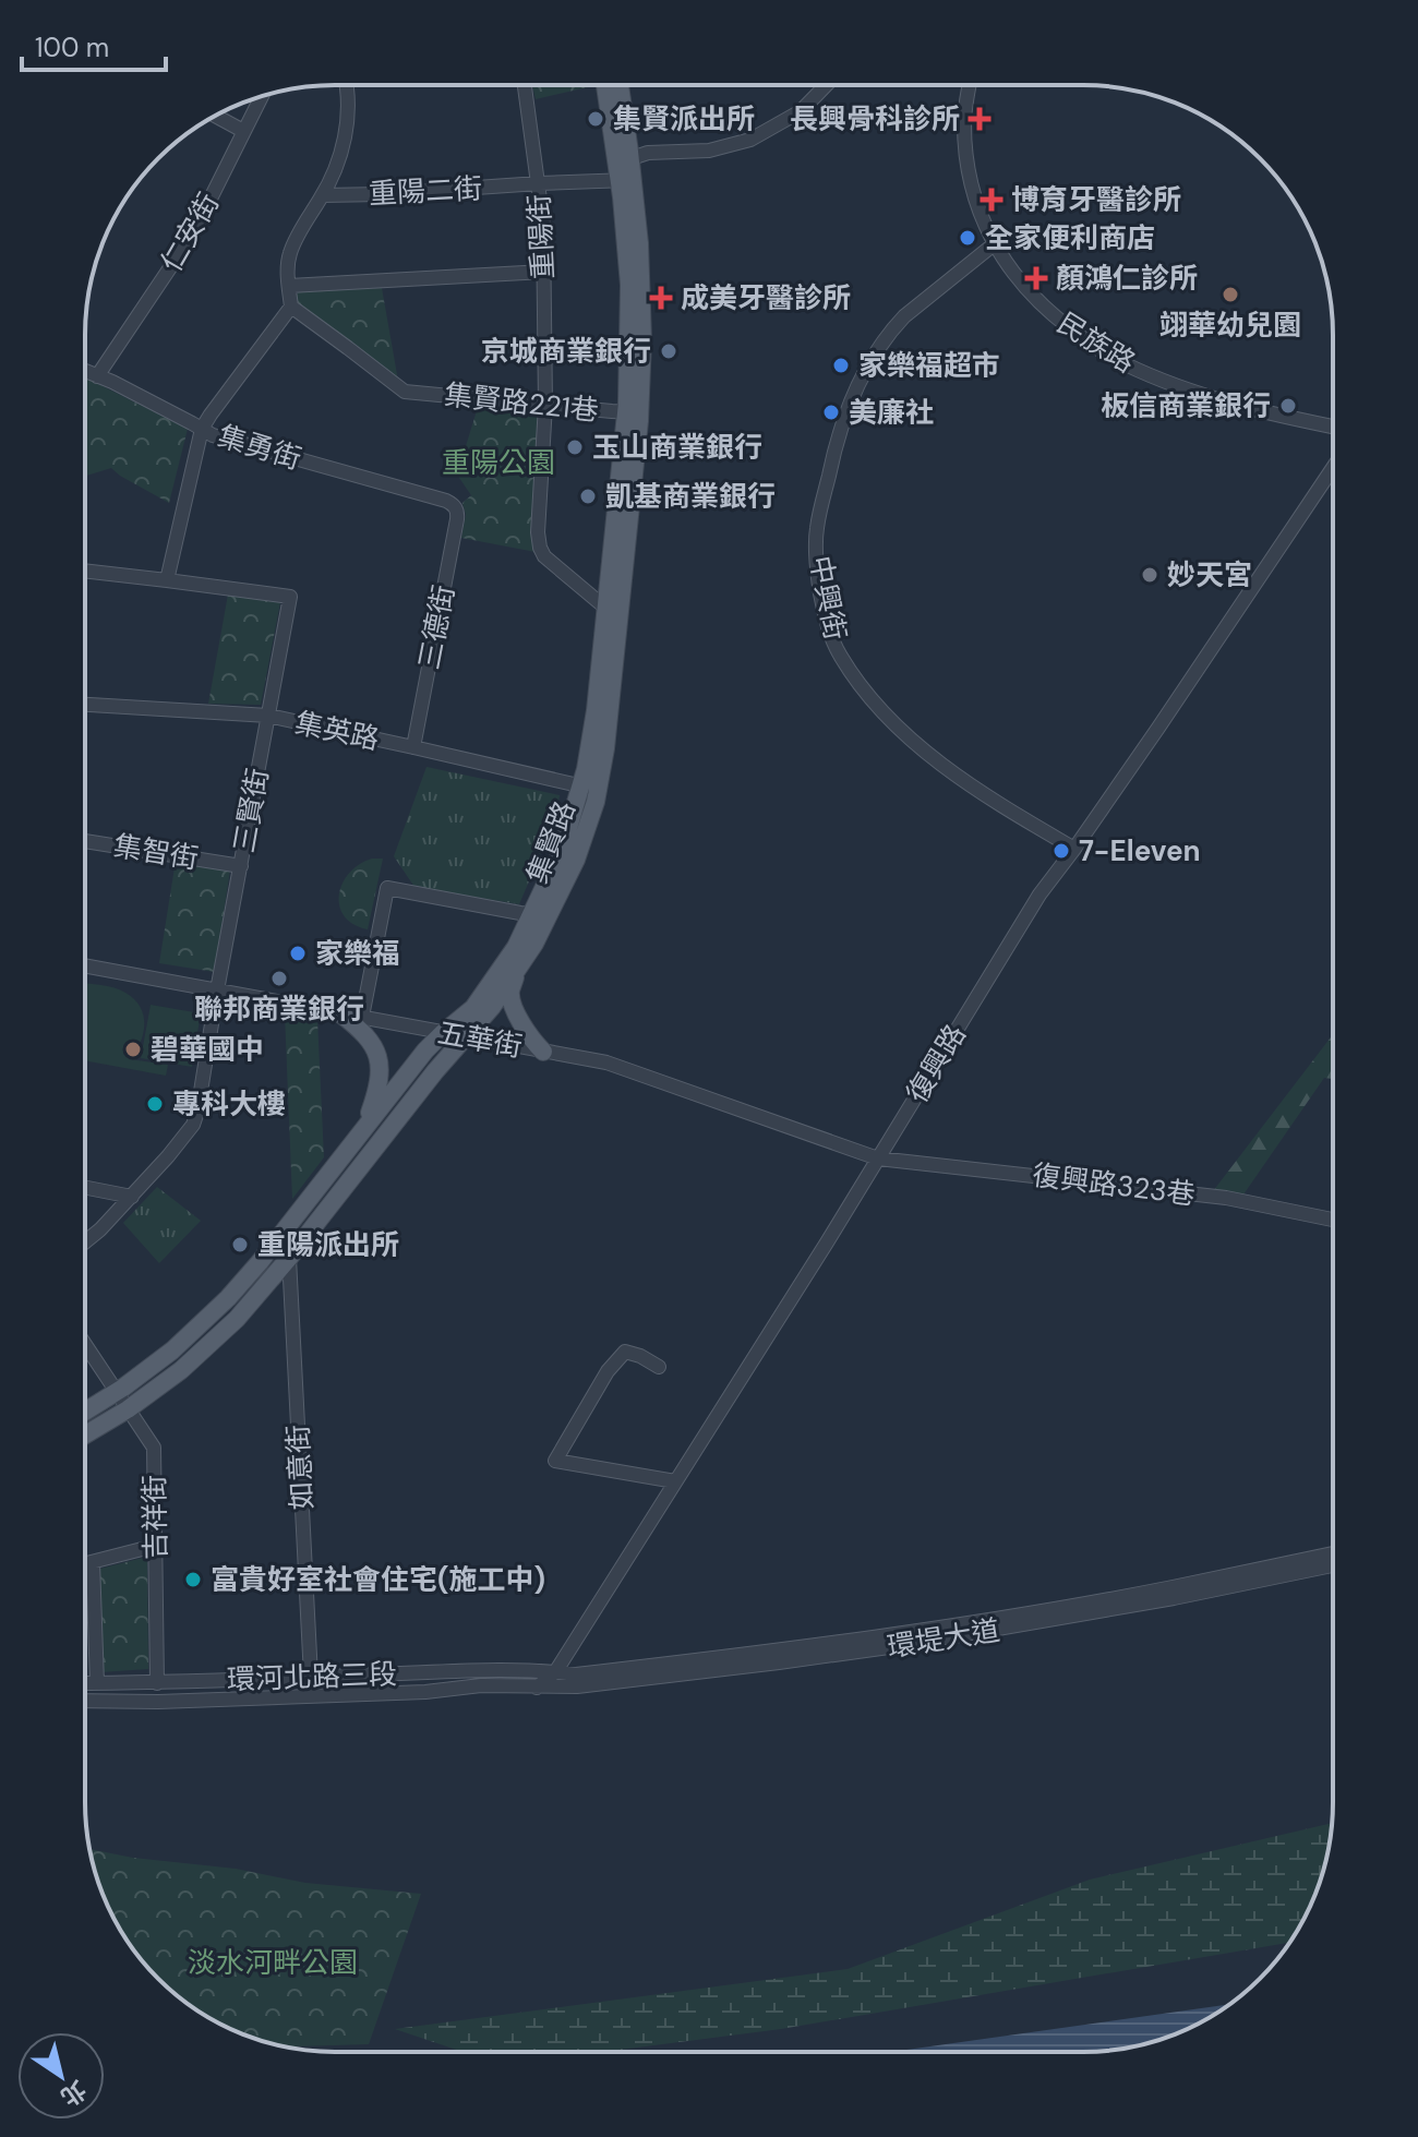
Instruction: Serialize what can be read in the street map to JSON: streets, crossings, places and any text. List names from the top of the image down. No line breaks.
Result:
{"streets":{"main road":["集賢路"],"street":["重陽二街","仁安街","重陽街","民族路","集賢路221巷","集勇街","中興街","三德街","集英路","三賢街","集智街","五華街","復興路","復興路323巷","如意街","吉祥街","環堤大道","環河北路三段"]},"crossings":[["重陽二街","重陽街"],["重陽二街","集賢路"],["仁安街","集勇街"],["重陽街","集賢路221巷"],["重陽街","集賢路"],["民族路","中興街"],["集賢路221巷","集賢路"],["集勇街","三德街"],["中興街","復興路"],["三德街","集英路"],["集英路","三賢街"],["集英路","集賢路"],["三賢街","集智街"],["三賢街","五華街"],["集賢路","五華街"],["集賢路","如意街"],["集賢路","吉祥街"],["五華街","復興路"],["五華街","復興路323巷"],["復興路","復興路323巷"],["復興路","環堤大道"],["復興路","環河北路三段"],["如意街","環河北路三段"],["吉祥街","環河北路三段"],["環堤大道","環河北路三段"]],"parks":["重陽公園","淡水河畔公園"],"places":{"other":["集賢派出所","全家便利商店","翊華幼兒園","京城商業銀行","家樂福超市","板信商業銀行","美廉社","玉山商業銀行","凱基商業銀行","妙天宮","7-Eleven","家樂福","聯邦商業銀行","碧華國中","專科大樓","重陽派出所","富貴好室社會住宅(施工中)"],"health":["長興骨科診所","博育牙醫診所","顏鴻仁診所","成美牙醫診所"]},"scale_bar":"100 m","north":"bottom right"}
